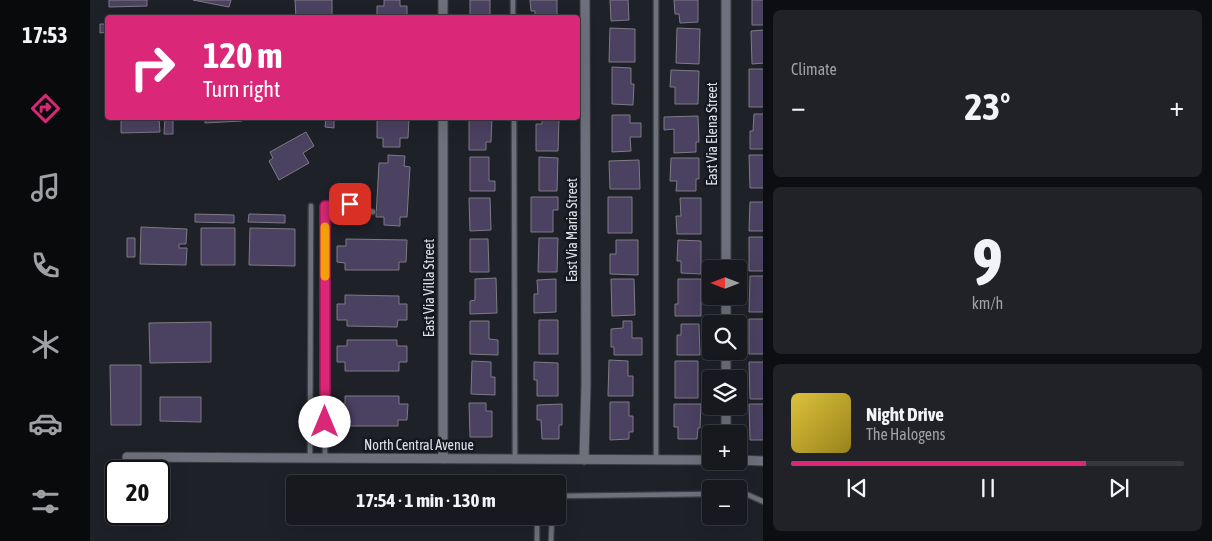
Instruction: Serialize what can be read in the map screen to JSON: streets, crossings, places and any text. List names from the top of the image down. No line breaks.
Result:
{"streets":{"street":["East Via Elena Street","East Via Maria Street","East Via Villa Street","North Central Avenue"]},"crossings":[["East Via Maria Street","North Central Avenue"],["East Via Villa Street","North Central Avenue"]],"north":"left","page":{"tabs":"17:53","tile":["Climate",["9","km/h"]],"turn":["120 m","Turn right"],"heat":["−","23°","+"],"map_buttons":["+","−"],"song":["Night Drive","The Halogens"],"limit":"20","trip":"17:54 · 1 min · 130 m"}}
